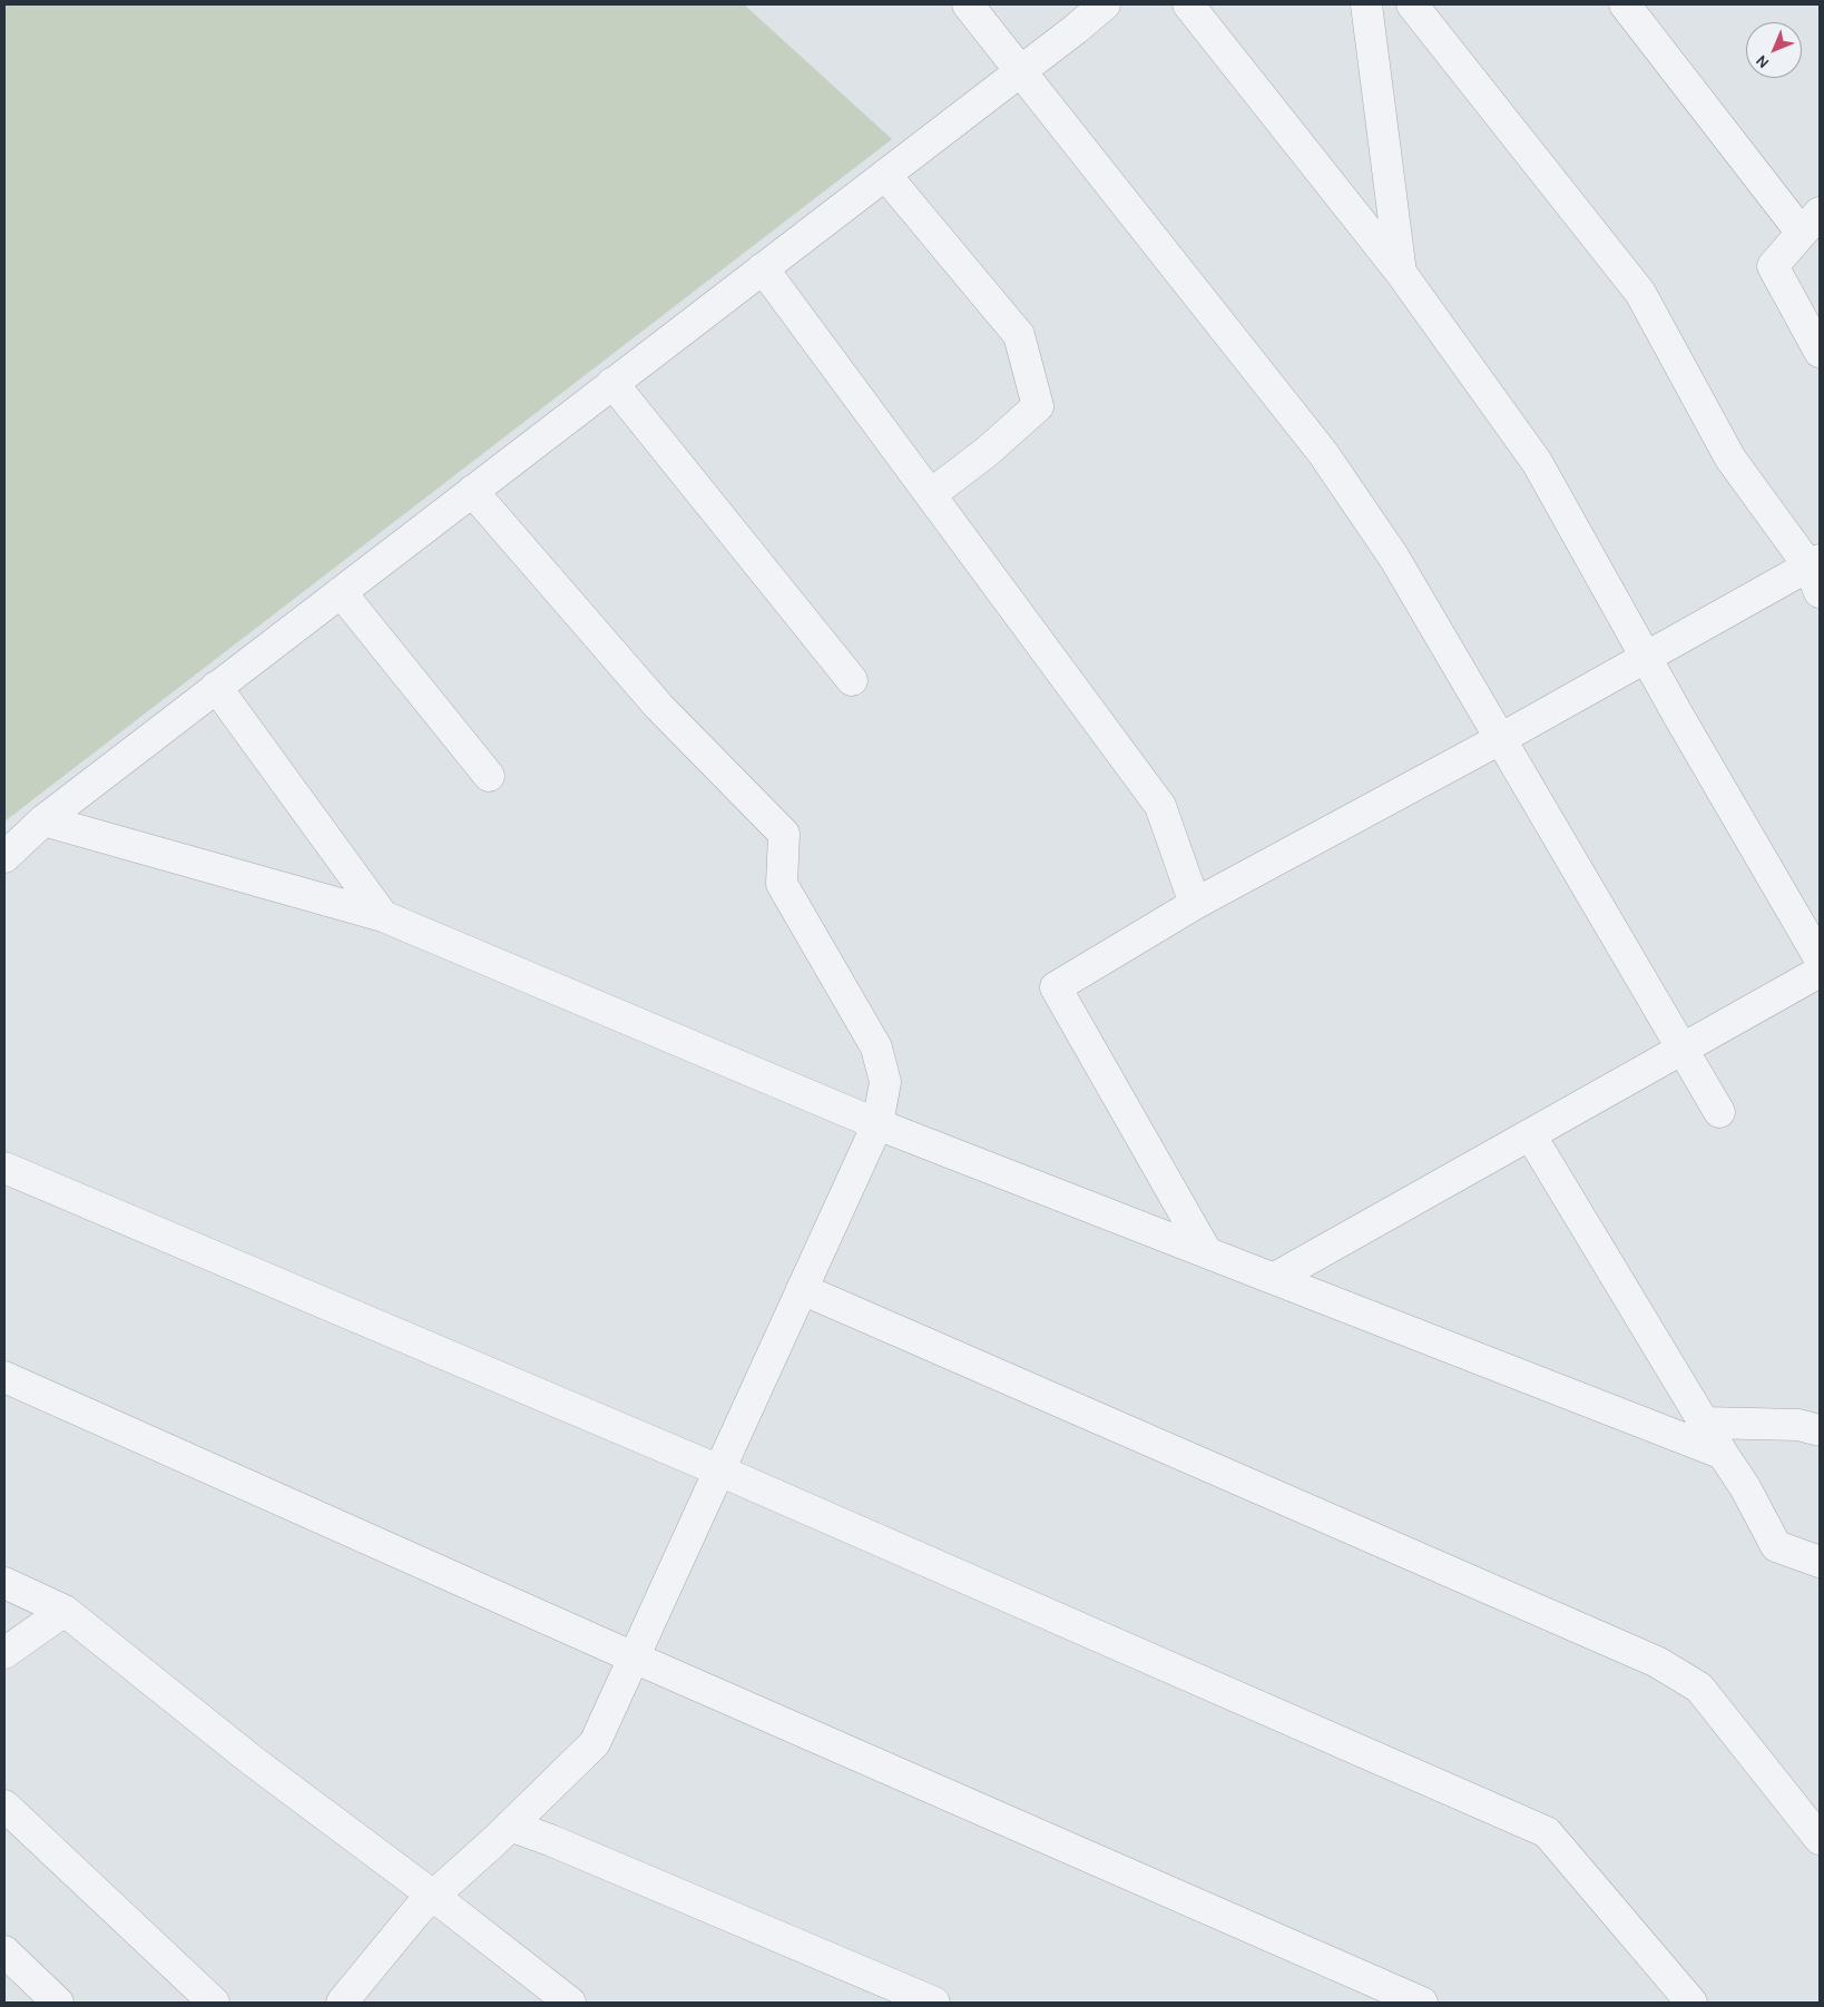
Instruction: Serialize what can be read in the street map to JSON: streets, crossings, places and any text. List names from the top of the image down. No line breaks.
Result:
{"north":"bottom left"}
